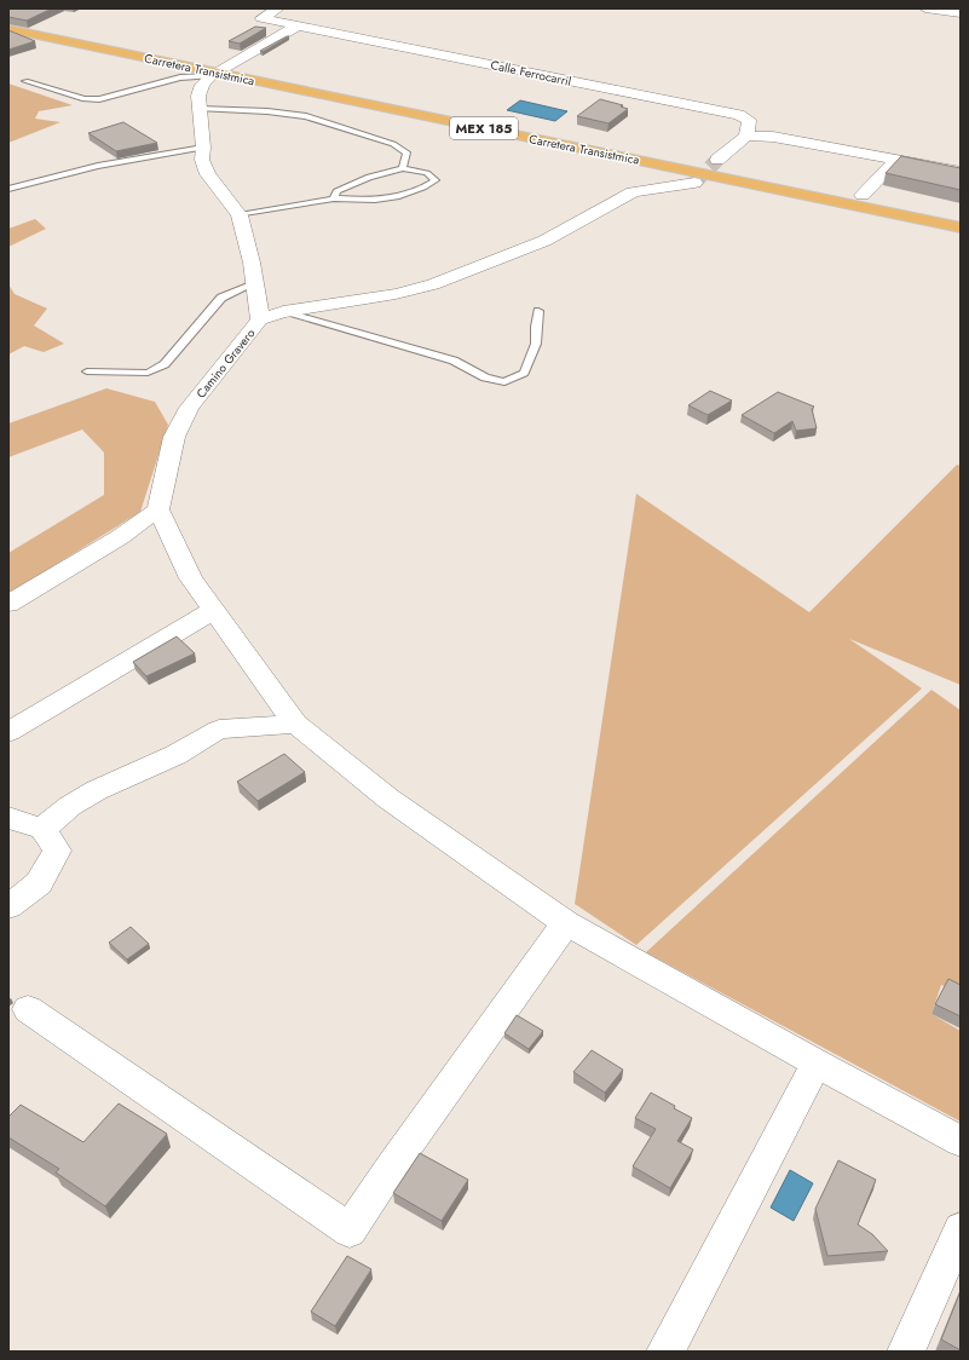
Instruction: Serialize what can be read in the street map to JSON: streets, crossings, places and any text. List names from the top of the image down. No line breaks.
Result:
{"streets":{"main road":["Carretera Transistmica","MEX 185"],"street":["Calle Ferrocarril","Camino Gravero"]},"crossings":[["Carretera Transistmica","Camino Gravero"]]}
